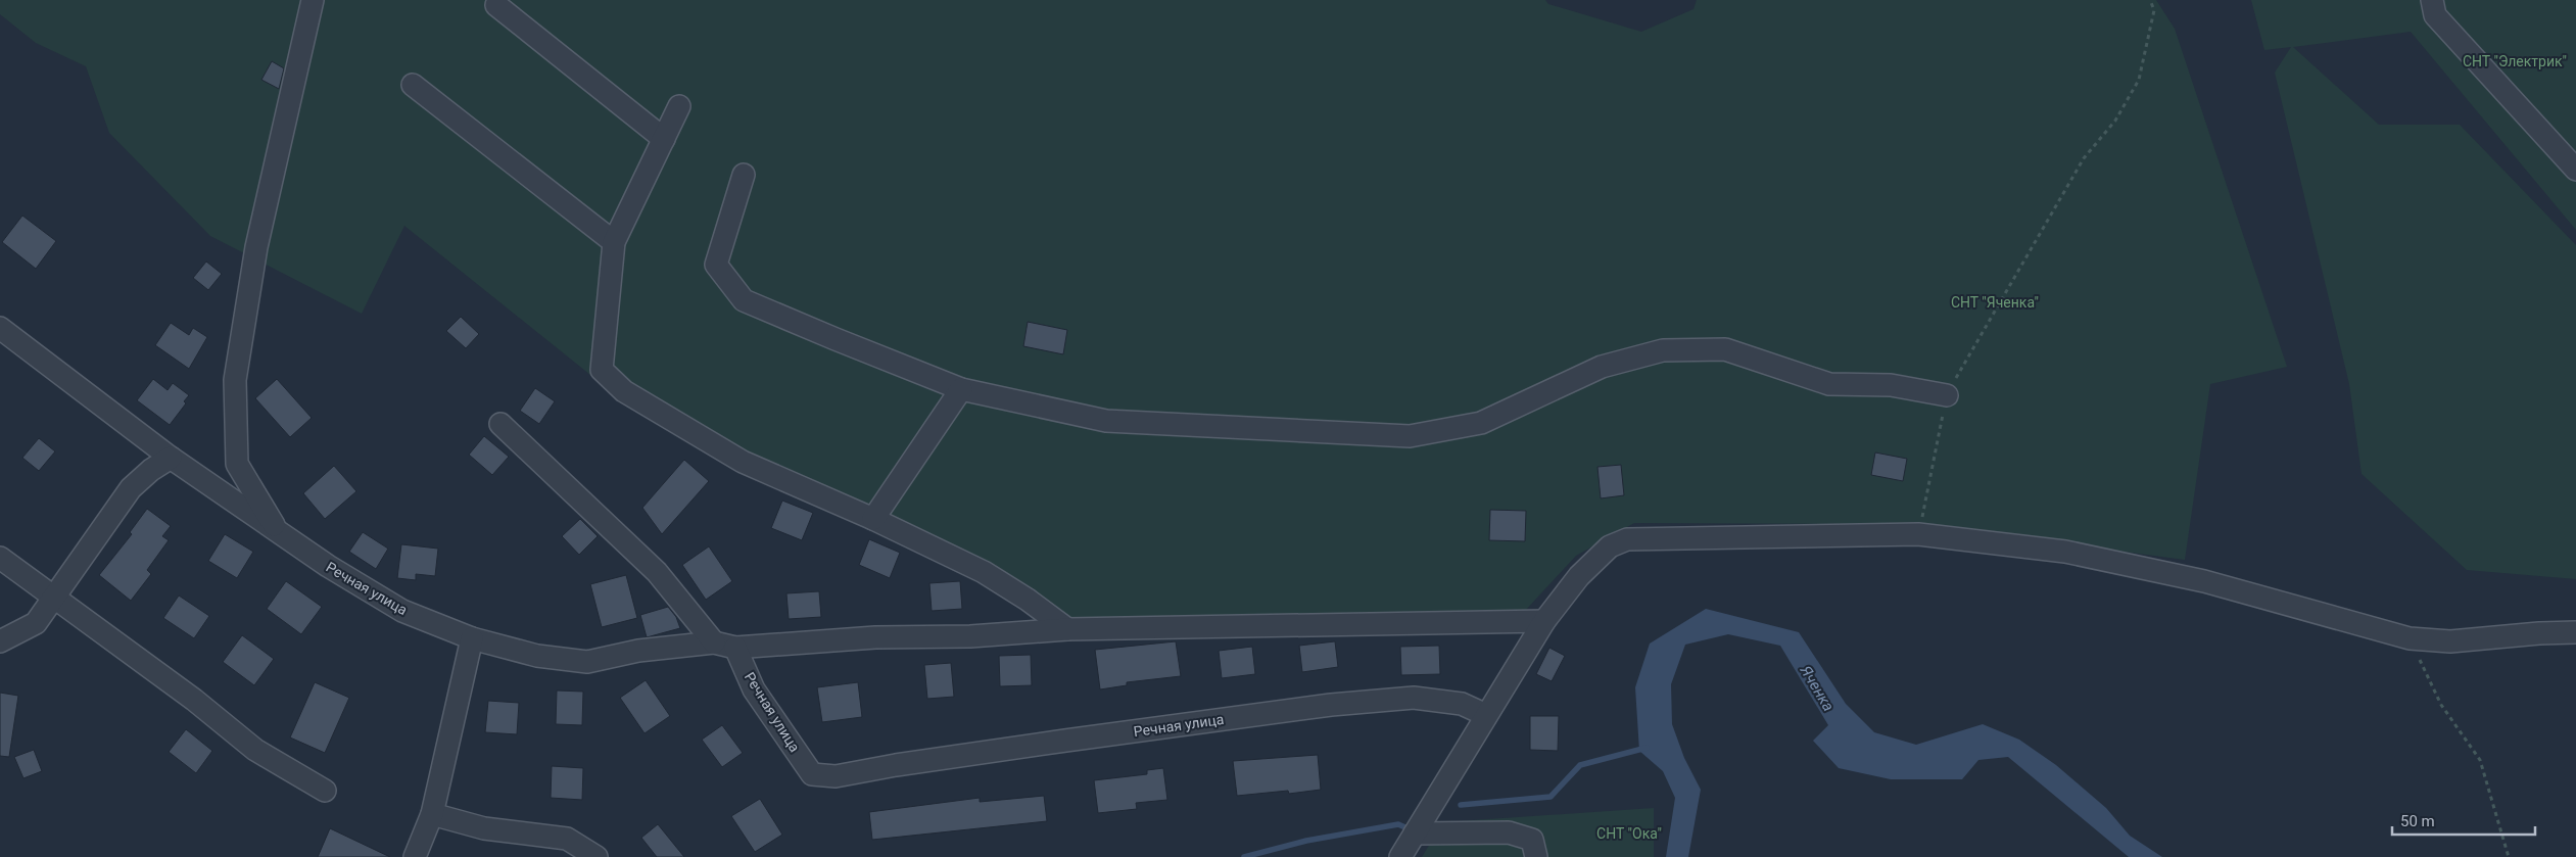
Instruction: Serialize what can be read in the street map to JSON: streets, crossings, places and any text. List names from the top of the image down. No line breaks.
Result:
{"streets":{"street":["Речная улица"]},"water":["Яченка"],"parks":["СНТ \"Электрик\"","СНТ \"Яченка\"","СНТ \"Ока\""],"scale_bar":"50 m"}
